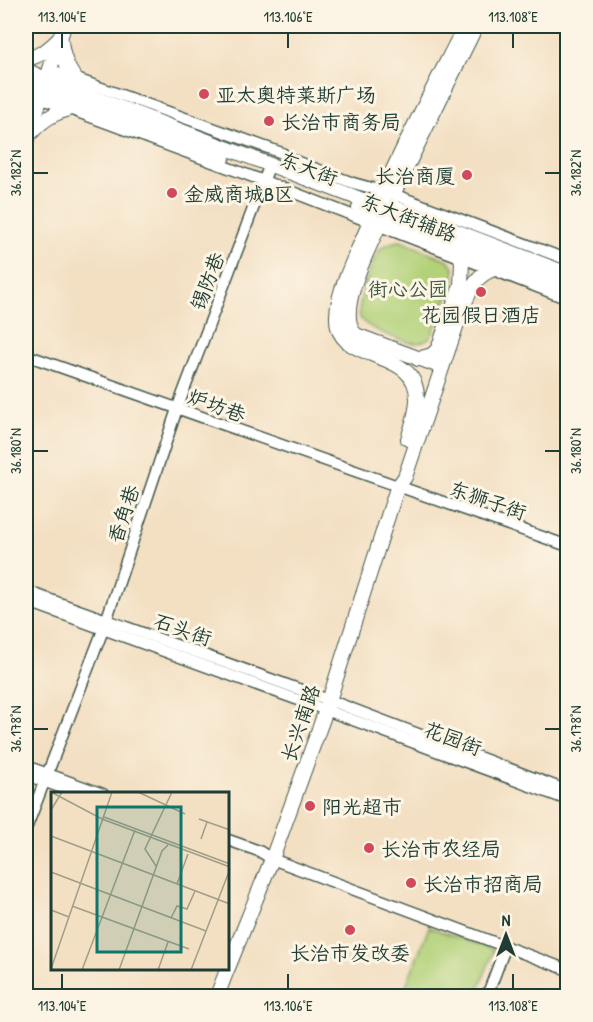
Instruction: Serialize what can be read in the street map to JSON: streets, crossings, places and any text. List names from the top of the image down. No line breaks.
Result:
{"streets":{"main road":["东大街","长兴南路"],"street":["东大街辅路","锡防巷","炉坊巷","东狮子街","香角巷","石头街","花园街"]},"crossings":[["东大街","东大街辅路"],["东大街","锡防巷"],["东大街","长兴南路"],["东大街辅路","长兴南路"],["锡防巷","炉坊巷"],["锡防巷","香角巷"],["炉坊巷","东狮子街"],["炉坊巷","香角巷"],["炉坊巷","长兴南路"],["东狮子街","长兴南路"],["香角巷","石头街"],["石头街","长兴南路"],["石头街","花园街"],["长兴南路","花园街"]],"parks":["街心公园"],"places":["亚太奥特莱斯广场","长治市商务局","长治商厦","金威商城B区","花园假日酒店","阳光超市","长治市农经局","长治市招商局","长治市发改委"],"north":"top","coordinates":["113.104°E","113.106°E","113.108°E","36.182°N","36.180°N","36.178°N"]}
